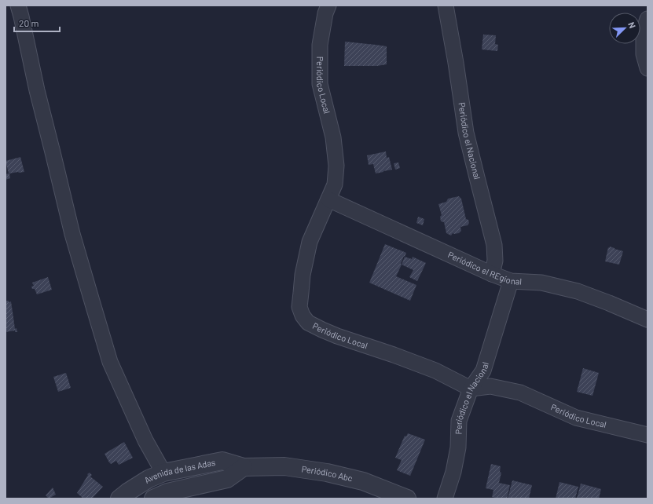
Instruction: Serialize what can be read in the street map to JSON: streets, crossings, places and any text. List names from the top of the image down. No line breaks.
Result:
{"streets":{"street":["Periódico Local","Periódico el Nacional","Periódico el REgional","Avenida de las Adas","Periódico Abc"]},"crossings":[["Periódico Local","Periódico el Nacional"],["Periódico Local","Periódico el REgional"],["Periódico el Nacional","Periódico el REgional"],["Avenida de las Adas","Periódico Abc"]],"scale_bar":"20 m","north":"top right"}
